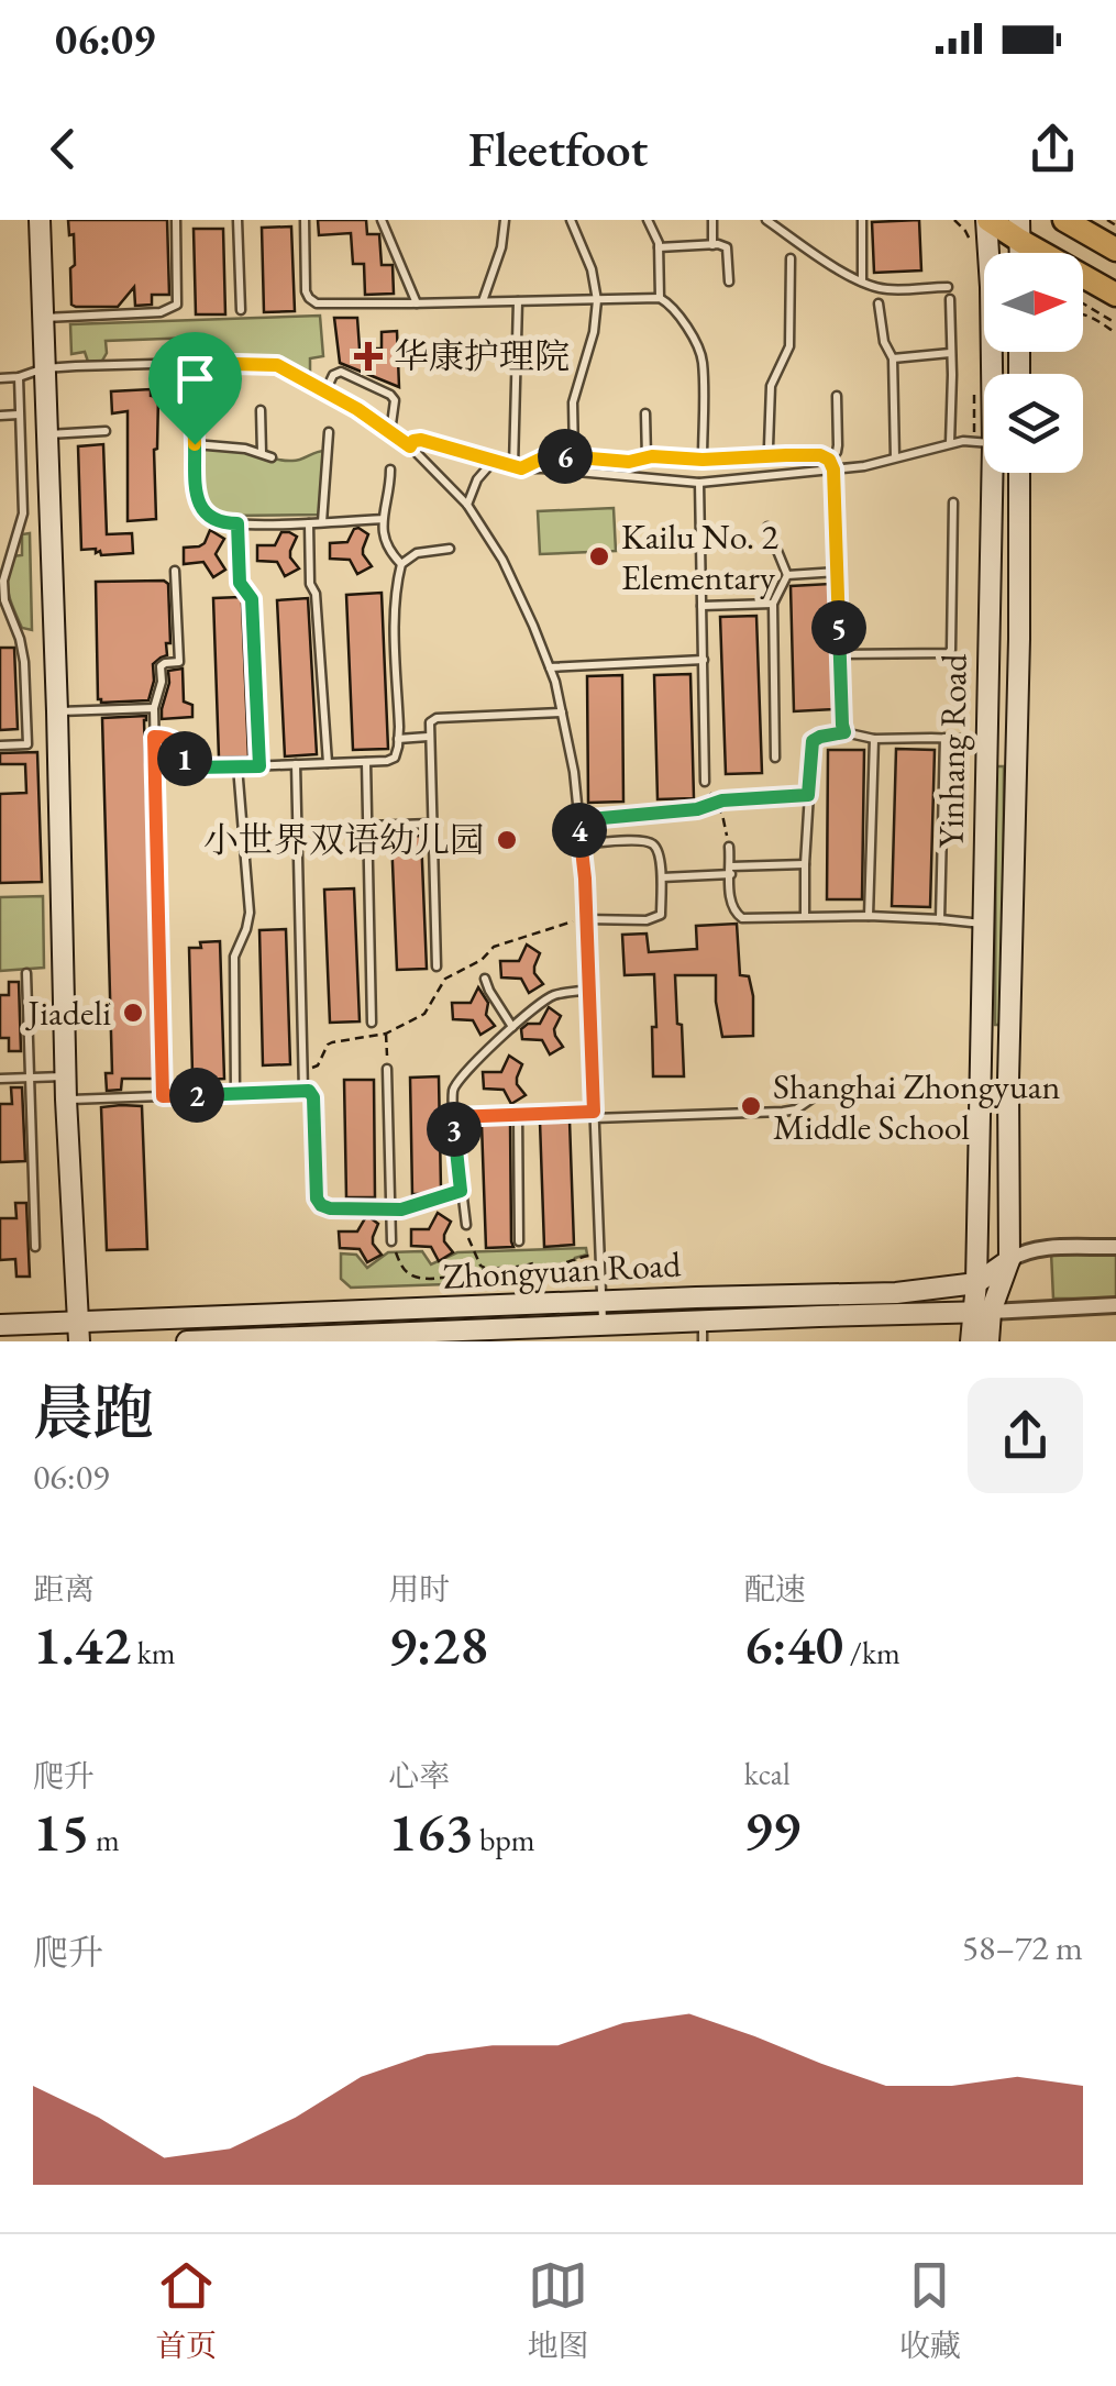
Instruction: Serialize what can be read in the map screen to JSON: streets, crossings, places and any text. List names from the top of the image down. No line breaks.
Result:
{"streets":{"main road":["Yinhang Road","Zhongyuan Road"]},"crossings":[["Yinhang Road","Zhongyuan Road"]],"places":{"health":["华康护理院"],"other":["Kailu No. 2 Elementary","小世界双语幼儿园","Jiadeli","Shanghai Zhongyuan Middle School"]},"north":"right","page":{"status":"06:09","header":"Fleetfoot","pins":["6","5","1","4","2","3"],"heading":["晨跑","06:09"],"stats":[["距离","1.42 km"],["用时","9:28"],["配速","6:40 /km"],["爬升","15 m"],["心率","163 bpm"],["kcal","99"]],"chart":["爬升","58–72 m"],"tabs":["首页","地图","收藏"]}}
